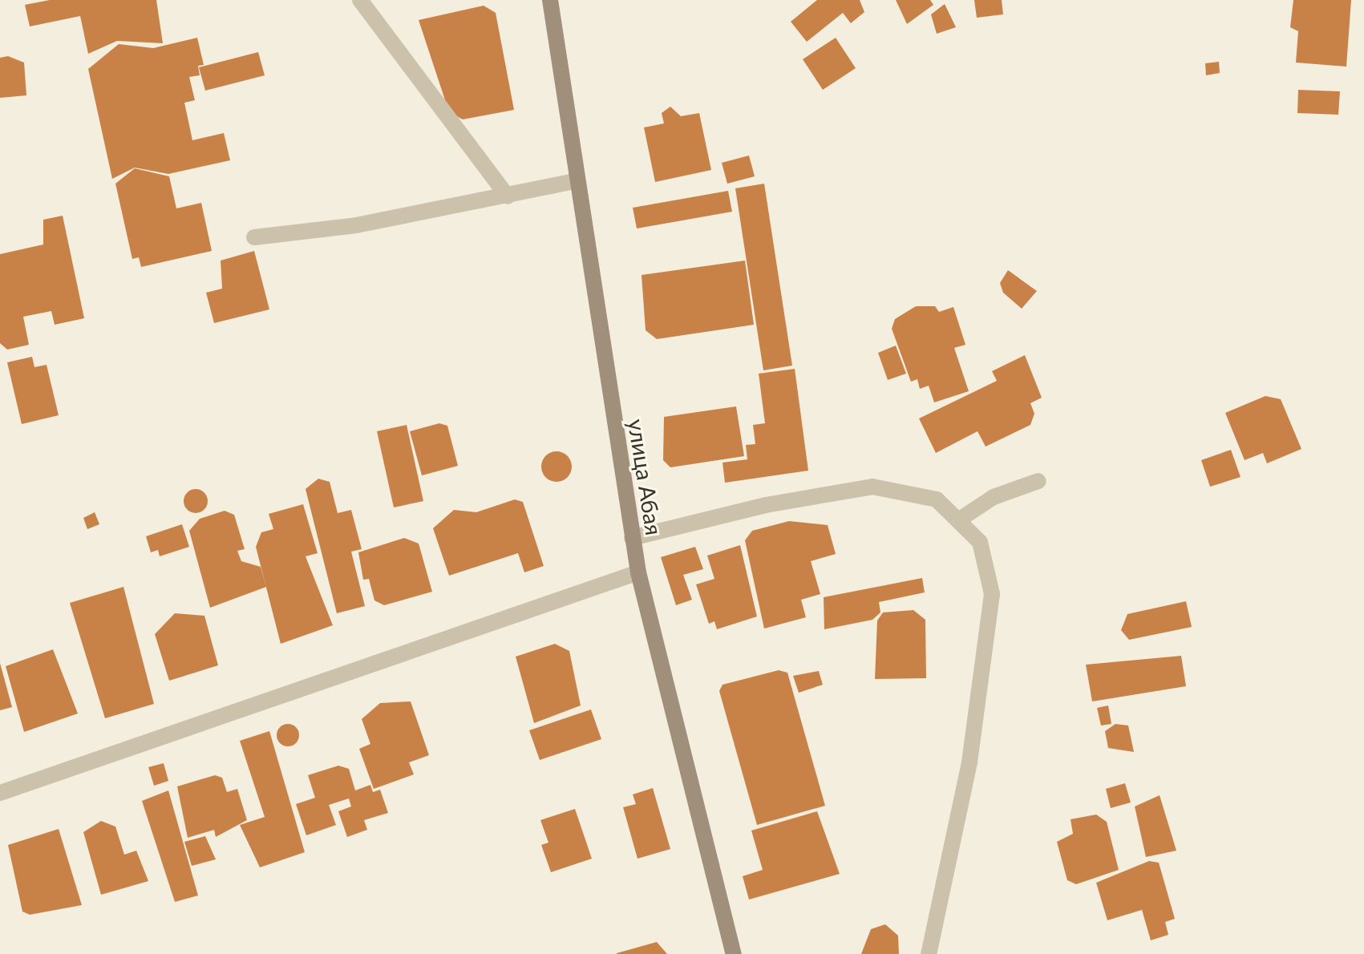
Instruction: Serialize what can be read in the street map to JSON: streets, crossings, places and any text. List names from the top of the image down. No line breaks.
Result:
{"streets":{"main road":["улица Абая"]}}
